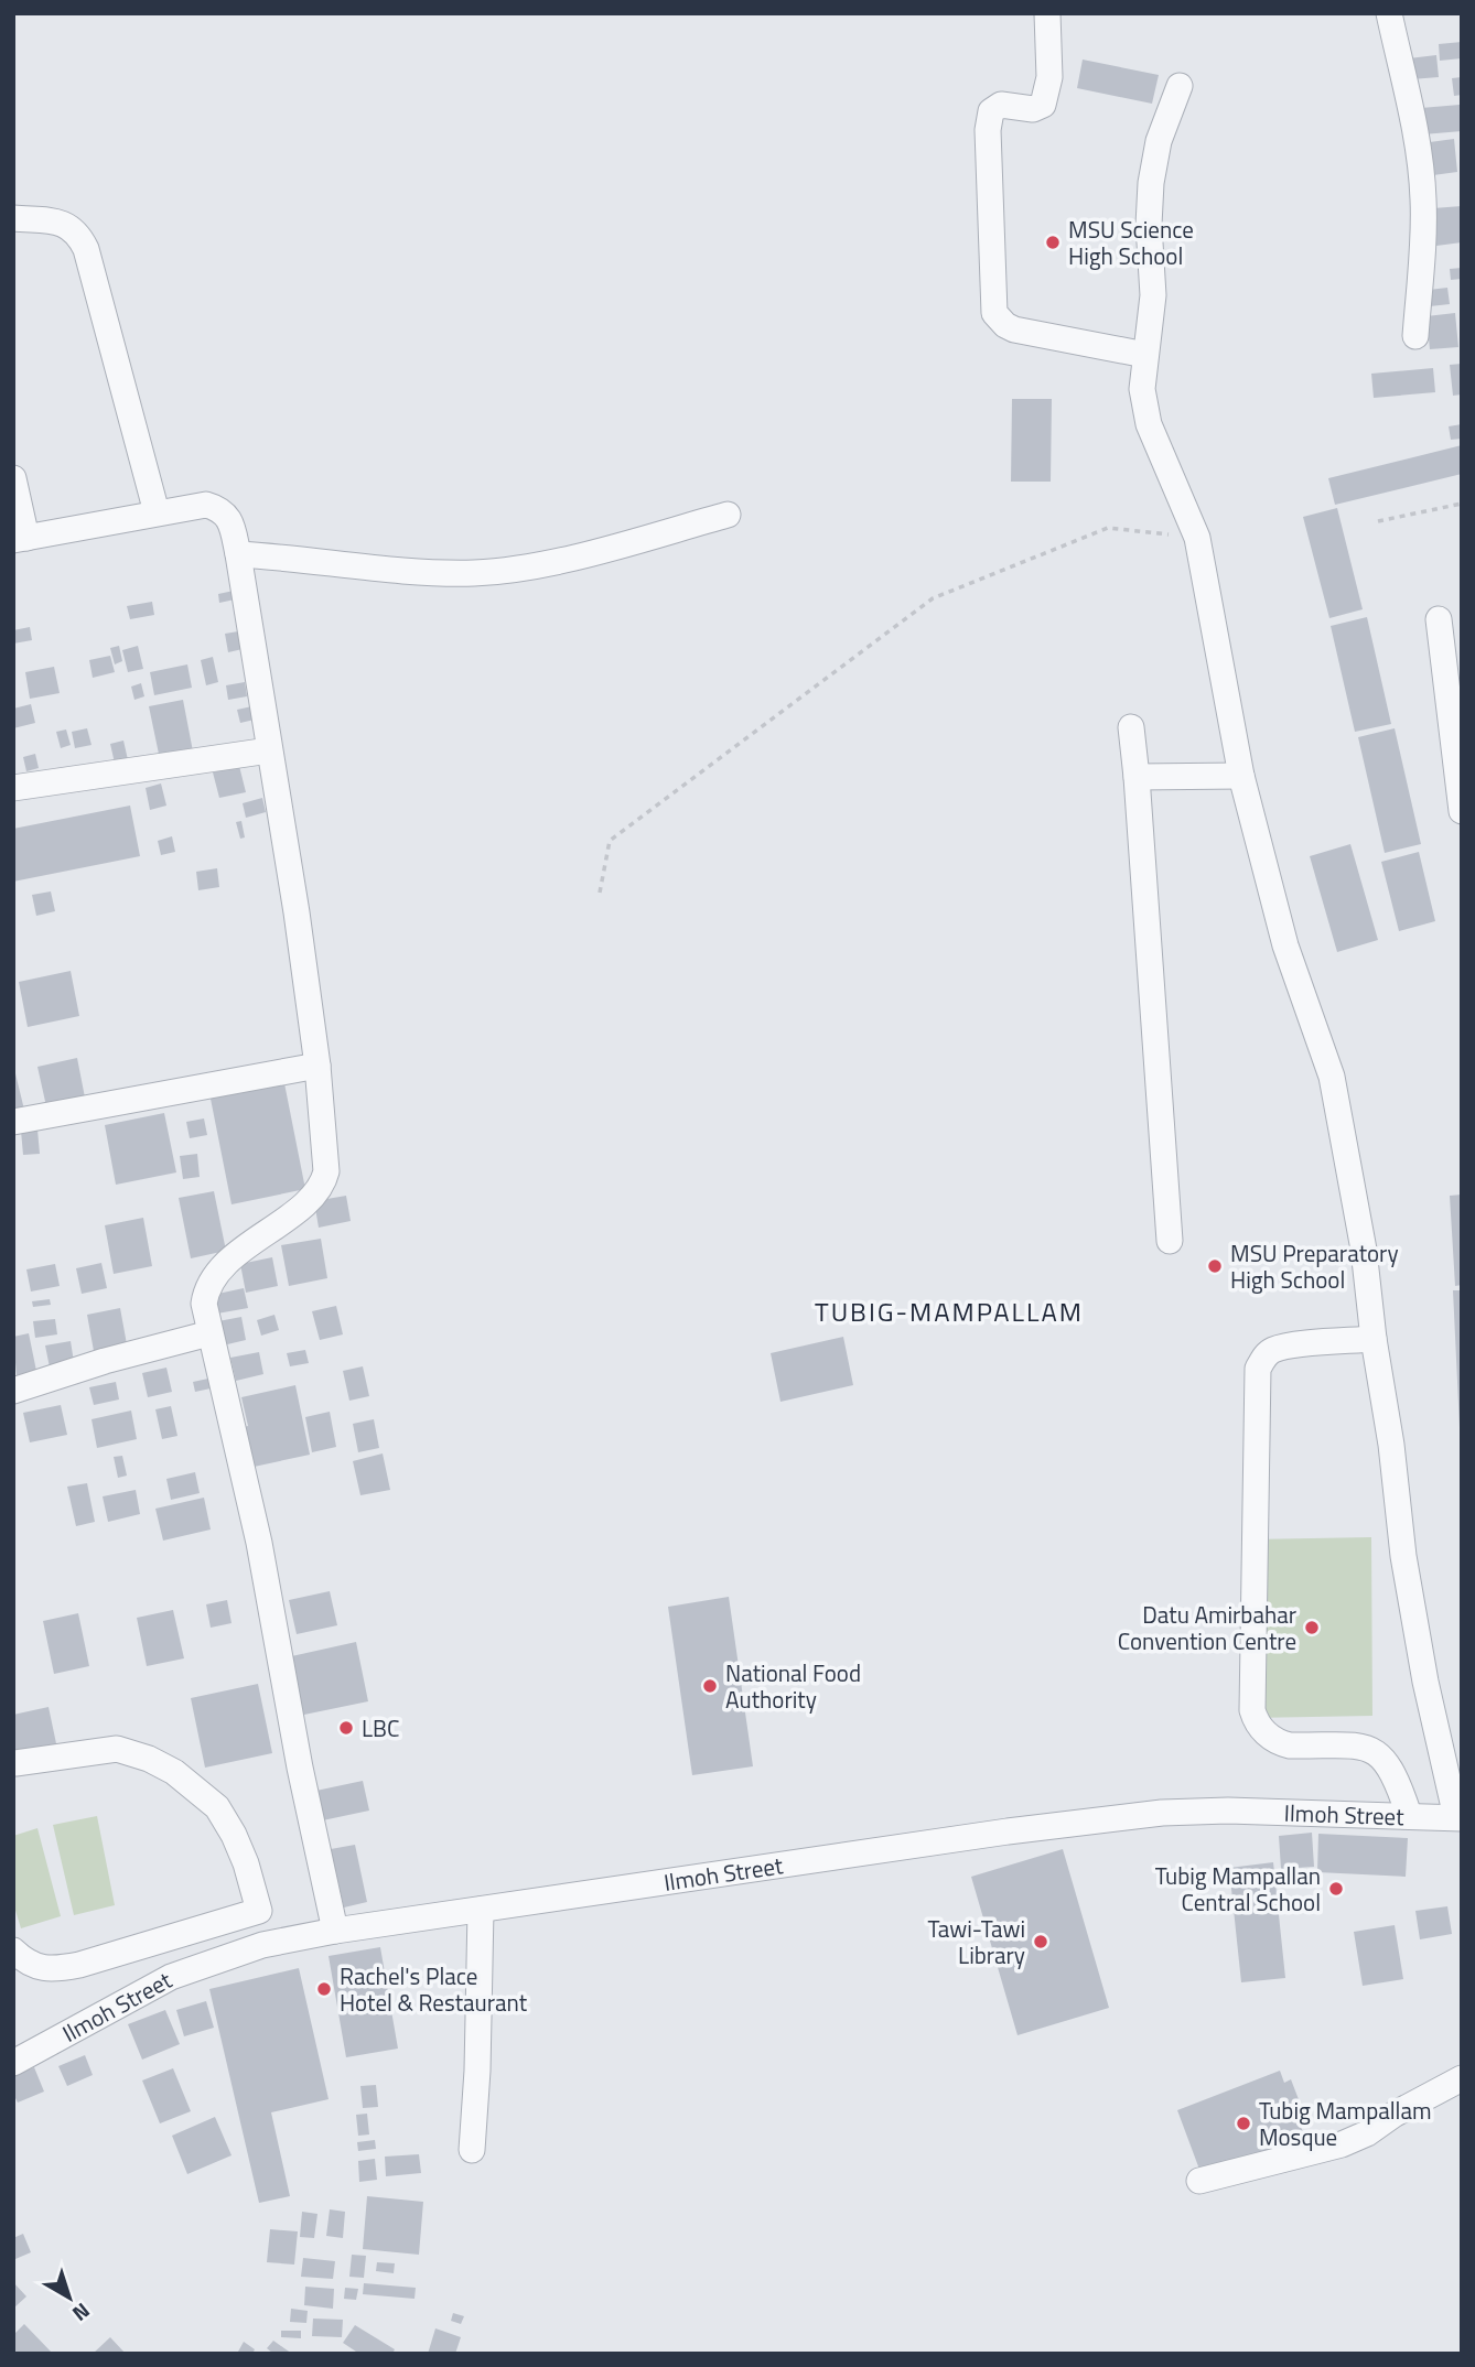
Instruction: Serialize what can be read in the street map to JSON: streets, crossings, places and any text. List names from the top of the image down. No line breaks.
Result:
{"streets":{"street":["Ilmoh Street"]},"districts":["TUBIG-MAMPALLAM"],"places":["MSU Science High School","MSU Preparatory High School","Datu Amirbahar Convention Centre","National Food Authority","LBC","Tubig Mampallan Central School","Tawi-Tawi Library","Rachel's Place Hotel & Restaurant","Tubig Mampallam Mosque"],"north":"bottom right"}
